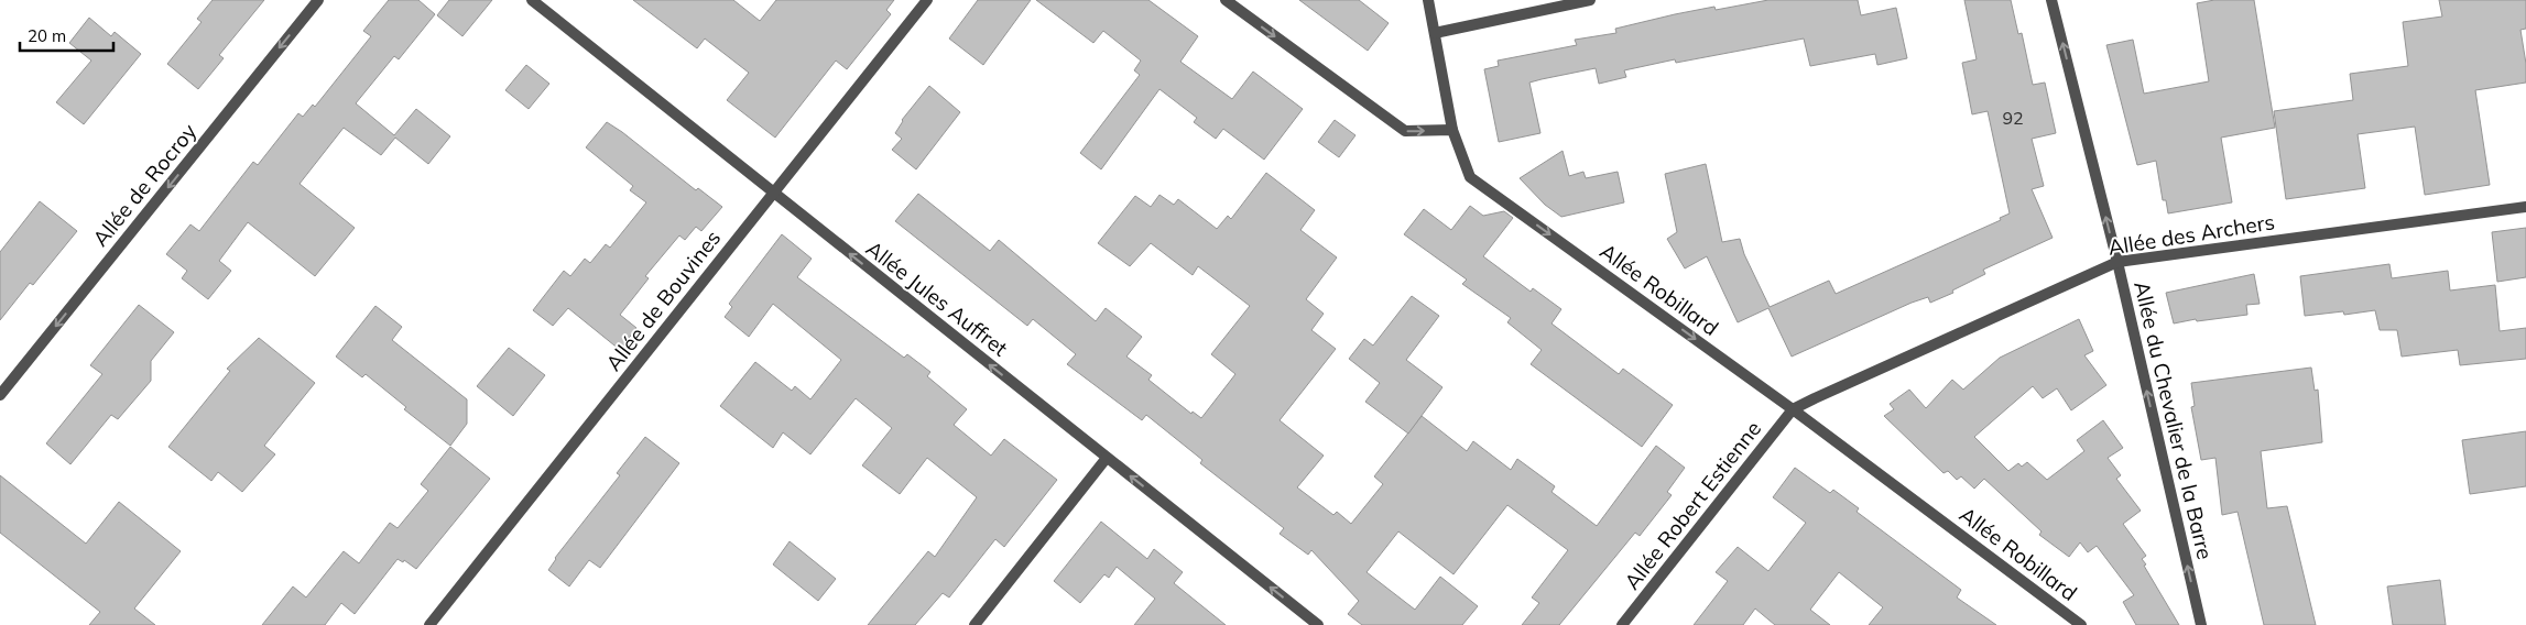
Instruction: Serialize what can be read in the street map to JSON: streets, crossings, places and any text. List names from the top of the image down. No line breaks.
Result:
{"streets":{"street":["Allée de Rocroy","Allée des Archers","Allée Robillard","Allée Jules Auffret","Allée de Bouvines","Allée du Chevalier de la Barre","Allée Robert Estienne"]},"crossings":[["Allée des Archers","Allée Robillard"],["Allée des Archers","Allée du Chevalier de la Barre"],["Allée des Archers","Allée Robert Estienne"],["Allée Robillard","Allée Robert Estienne"],["Allée Jules Auffret","Allée de Bouvines"]],"one_way":["Allée de Rocroy","Allée Robillard","Allée Jules Auffret","Allée du Chevalier de la Barre"],"house_numbers":["92"],"scale_bar":"20 m"}
